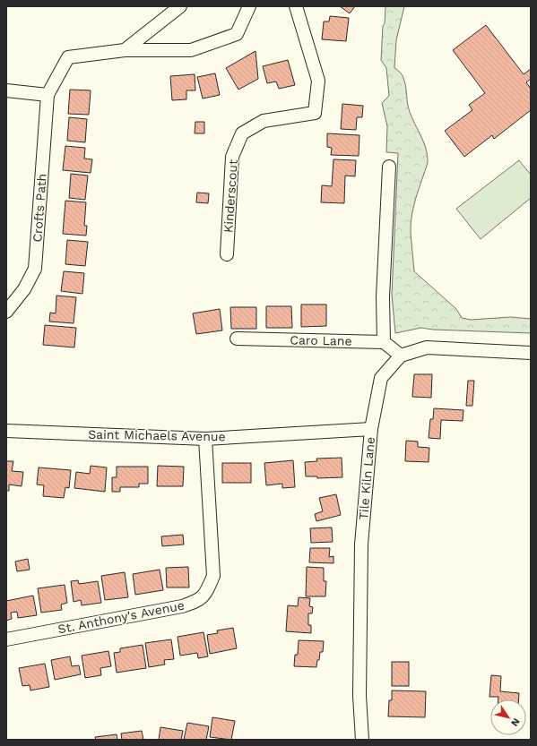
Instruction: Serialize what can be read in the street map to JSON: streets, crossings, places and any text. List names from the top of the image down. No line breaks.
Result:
{"streets":{"street":["Kinderscout","Crofts Path","Caro Lane","Saint Michaels Avenue","Tile Kiln Lane","St. Anthony's Avenue"]},"crossings":[["Saint Michaels Avenue","Tile Kiln Lane"],["Saint Michaels Avenue","St. Anthony's Avenue"]],"north":"bottom right"}
